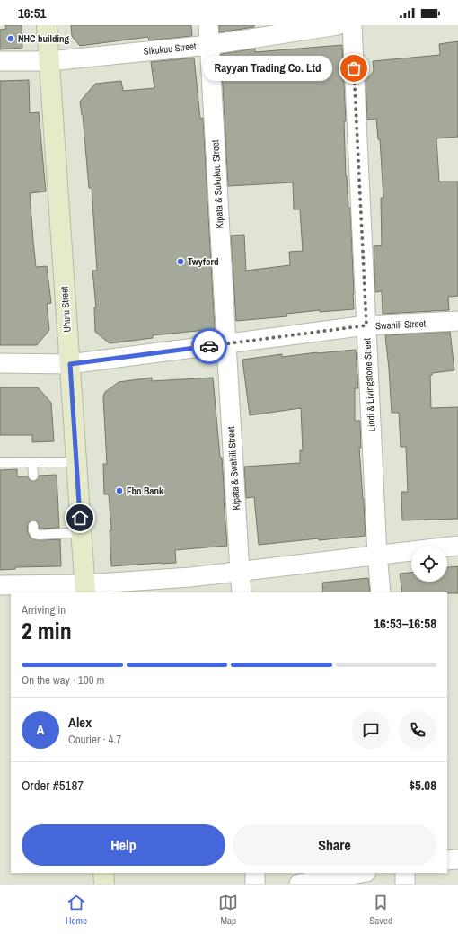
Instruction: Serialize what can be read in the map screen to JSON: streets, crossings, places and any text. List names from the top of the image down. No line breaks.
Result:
{"streets":{"main road":["Uhuru Street"],"street":["Sikukuu Street","Kipata & Sukukuu Street","Swahili Street","Lindi & Livingstone Street","Kipata & Swahili Street"]},"crossings":[["Sikukuu Street","Kipata & Sukukuu Street"],["Sikukuu Street","Uhuru Street"],["Kipata & Sukukuu Street","Swahili Street"],["Kipata & Sukukuu Street","Kipata & Swahili Street"],["Uhuru Street","Swahili Street"],["Swahili Street","Lindi & Livingstone Street"],["Swahili Street","Kipata & Swahili Street"]],"places":["NHC building","Rayyan Trading Co. Ltd","Twyford","Fbn Bank"],"page":{"status":"16:51","bubble":"Rayyan Trading Co. Ltd","heading":["2 min","Arriving in","16:53–16:58"],"panel":["Alex","Courier · 4.7","Order #5187","$5.08"],"bar":"On the way · 100 m","round":"A","buttons":["Help","Share"],"tabs":["Home","Map","Saved"]}}
